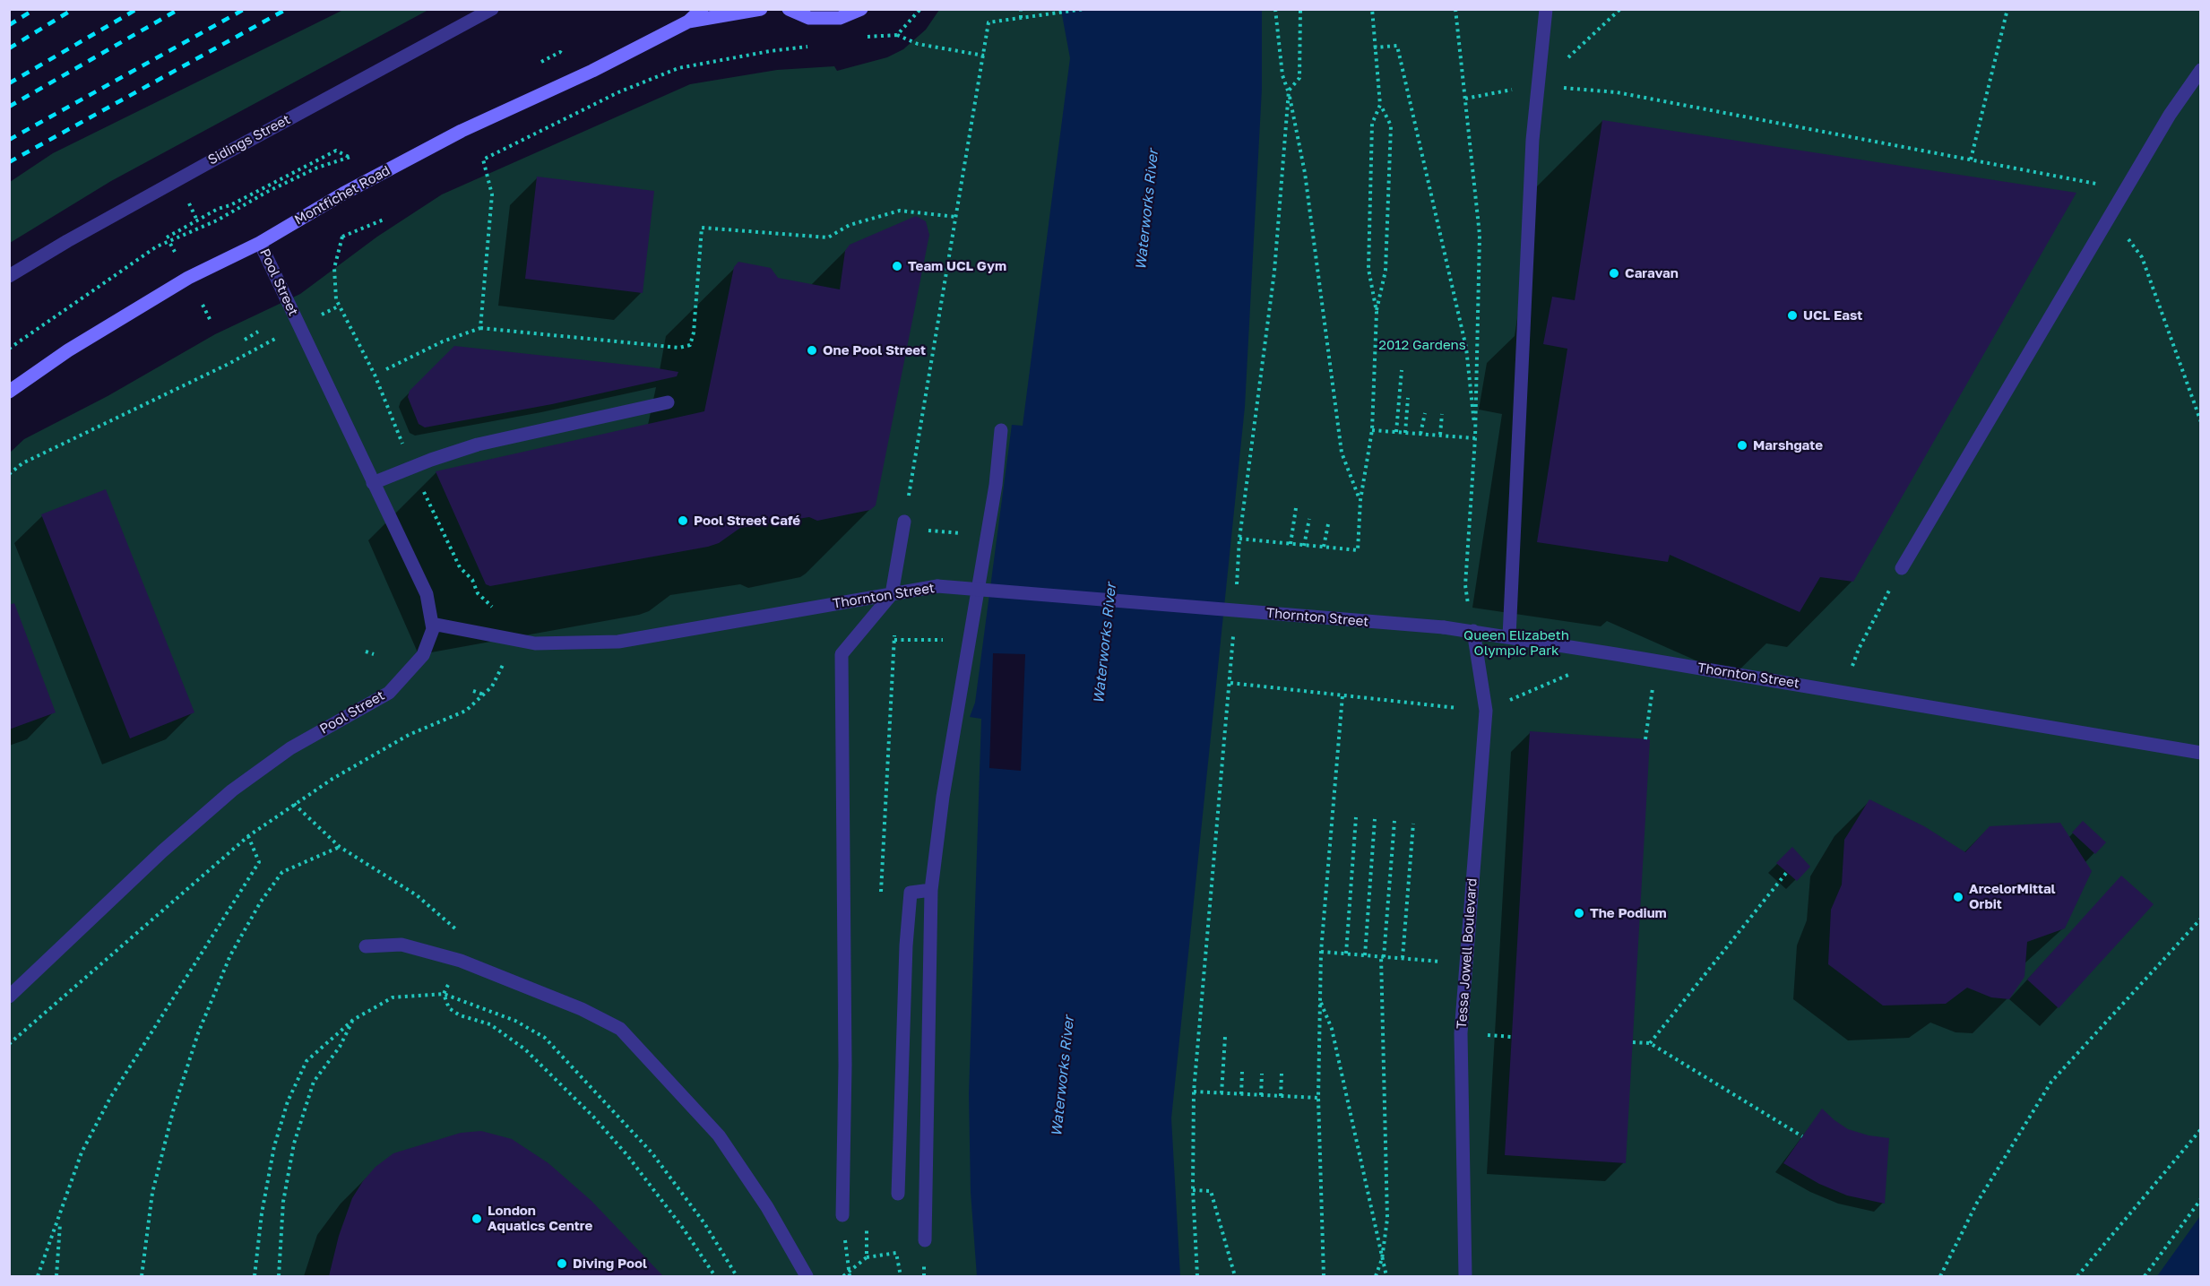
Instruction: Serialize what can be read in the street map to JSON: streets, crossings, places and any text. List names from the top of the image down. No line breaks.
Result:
{"streets":{"street":["Sidings Street","Montfichet Road","Pool Street","Thornton Street","Tessa Jowell Boulevard"]},"crossings":[["Montfichet Road","Pool Street"],["Pool Street","Thornton Street"],["Thornton Street","Tessa Jowell Boulevard"]],"water":["Waterworks River"],"parks":["2012 Gardens","Queen Elizabeth Olympic Park"],"places":["Team UCL Gym","Caravan","UCL East","One Pool Street","Marshgate","Pool Street Café","ArcelorMittal Orbit","The Podium","London Aquatics Centre","Diving Pool"]}
